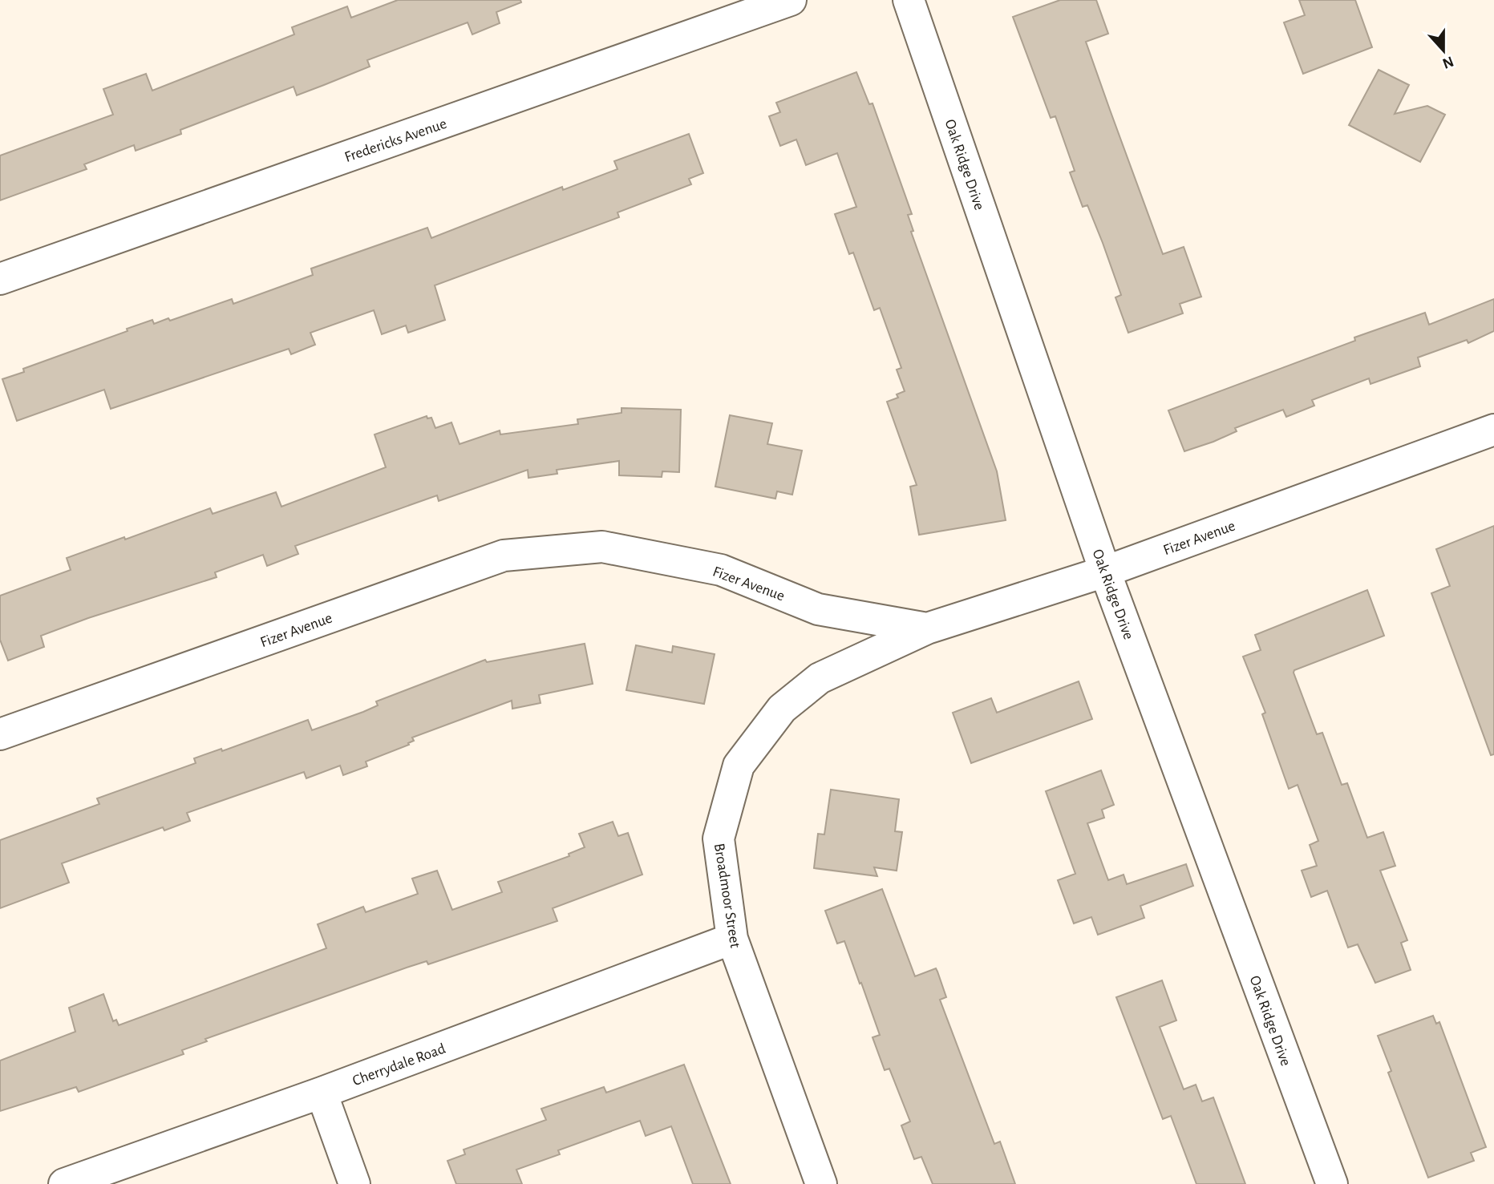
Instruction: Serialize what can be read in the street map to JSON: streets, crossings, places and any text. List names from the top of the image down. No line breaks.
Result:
{"streets":{"street":["Fredericks Avenue","Oak Ridge Drive","Fizer Avenue","Broadmoor Street","Cherrydale Road"]},"crossings":[["Oak Ridge Drive","Fizer Avenue"],["Fizer Avenue","Broadmoor Street"],["Broadmoor Street","Cherrydale Road"]],"north":"bottom"}
